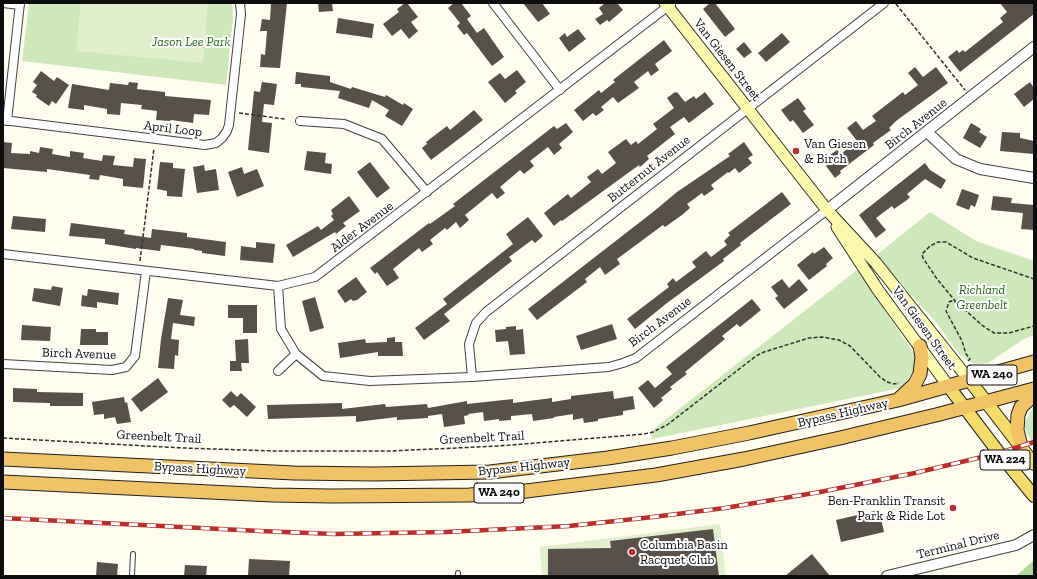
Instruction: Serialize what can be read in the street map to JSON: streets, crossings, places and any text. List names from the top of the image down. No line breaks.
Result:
{"streets":{"highway":["WA 240","Bypass Highway"],"main road":["Van Giesen Street","WA 224"],"street":["Birch Avenue","April Loop","Butternut Avenue","Alder Avenue","Terminal Drive"],"path":["Greenbelt Trail"]},"crossings":[["Van Giesen Street","Birch Avenue"],["Van Giesen Street","Butternut Avenue"],["Van Giesen Street","Alder Avenue"],["Van Giesen Street","Bypass Highway"],["Birch Avenue","Butternut Avenue"],["Birch Avenue","Alder Avenue"]],"parks":["Jason Lee Park","Richland Greenbelt"],"places":["Van Giesen & Birch","Ben-Franklin Transit Park & Ride Lot","Columbia Basin Racquet Club"]}
